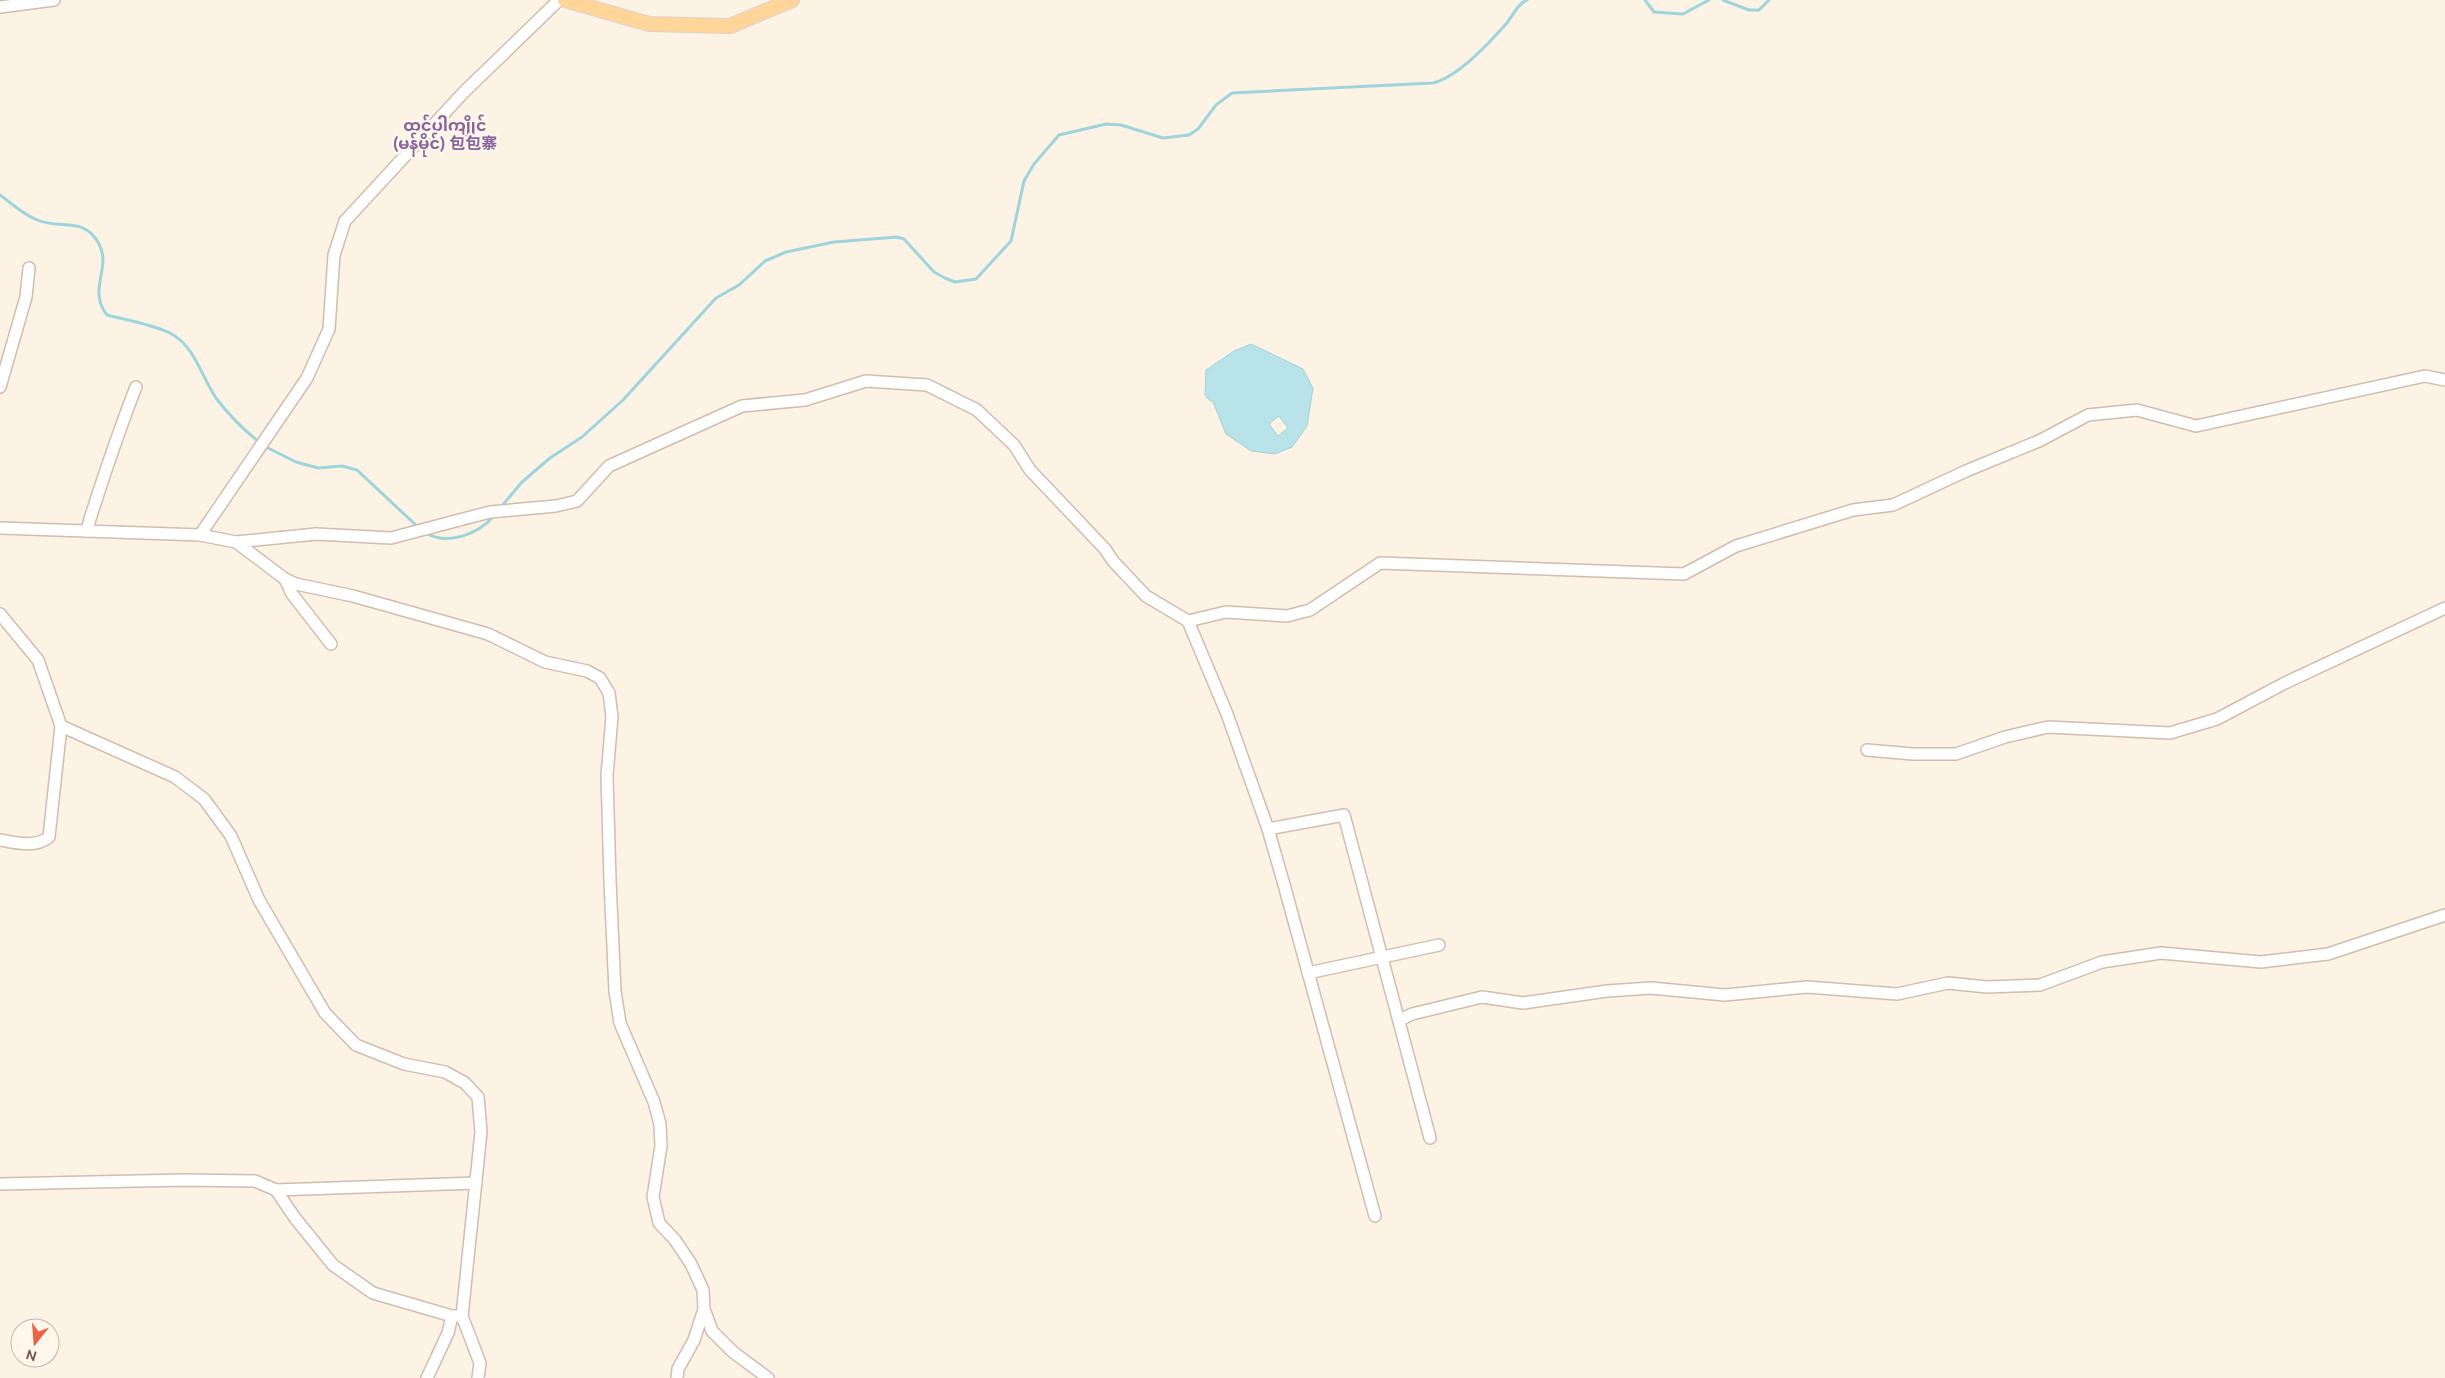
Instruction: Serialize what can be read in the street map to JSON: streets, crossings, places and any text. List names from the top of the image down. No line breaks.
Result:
{"districts":["ထင်ပါကျိုင် (မန်မိုင်) 包包寨"],"north":"bottom"}
